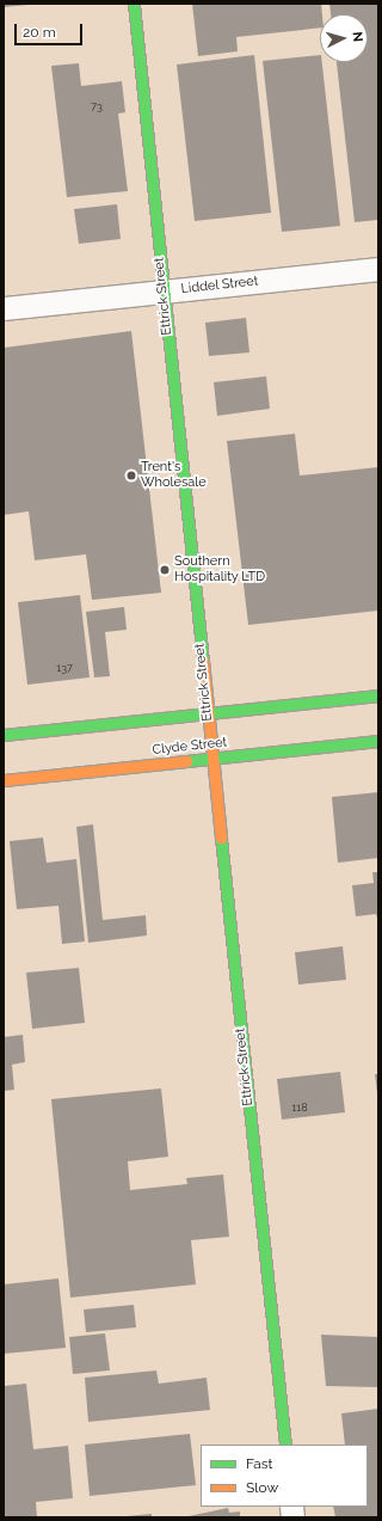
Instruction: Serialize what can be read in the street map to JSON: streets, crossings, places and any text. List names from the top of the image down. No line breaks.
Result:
{"streets":{"main road":["Ettrick Street","Clyde Street"],"street":["Liddel Street"]},"crossings":[["Liddel Street","Ettrick Street"],["Ettrick Street","Clyde Street"]],"places":["Trent's Wholesale","Southern Hospitality LTD"],"house_numbers":["73","137","118"],"legend":["Fast","Slow"],"scale_bar":"20 m","north":"right"}
